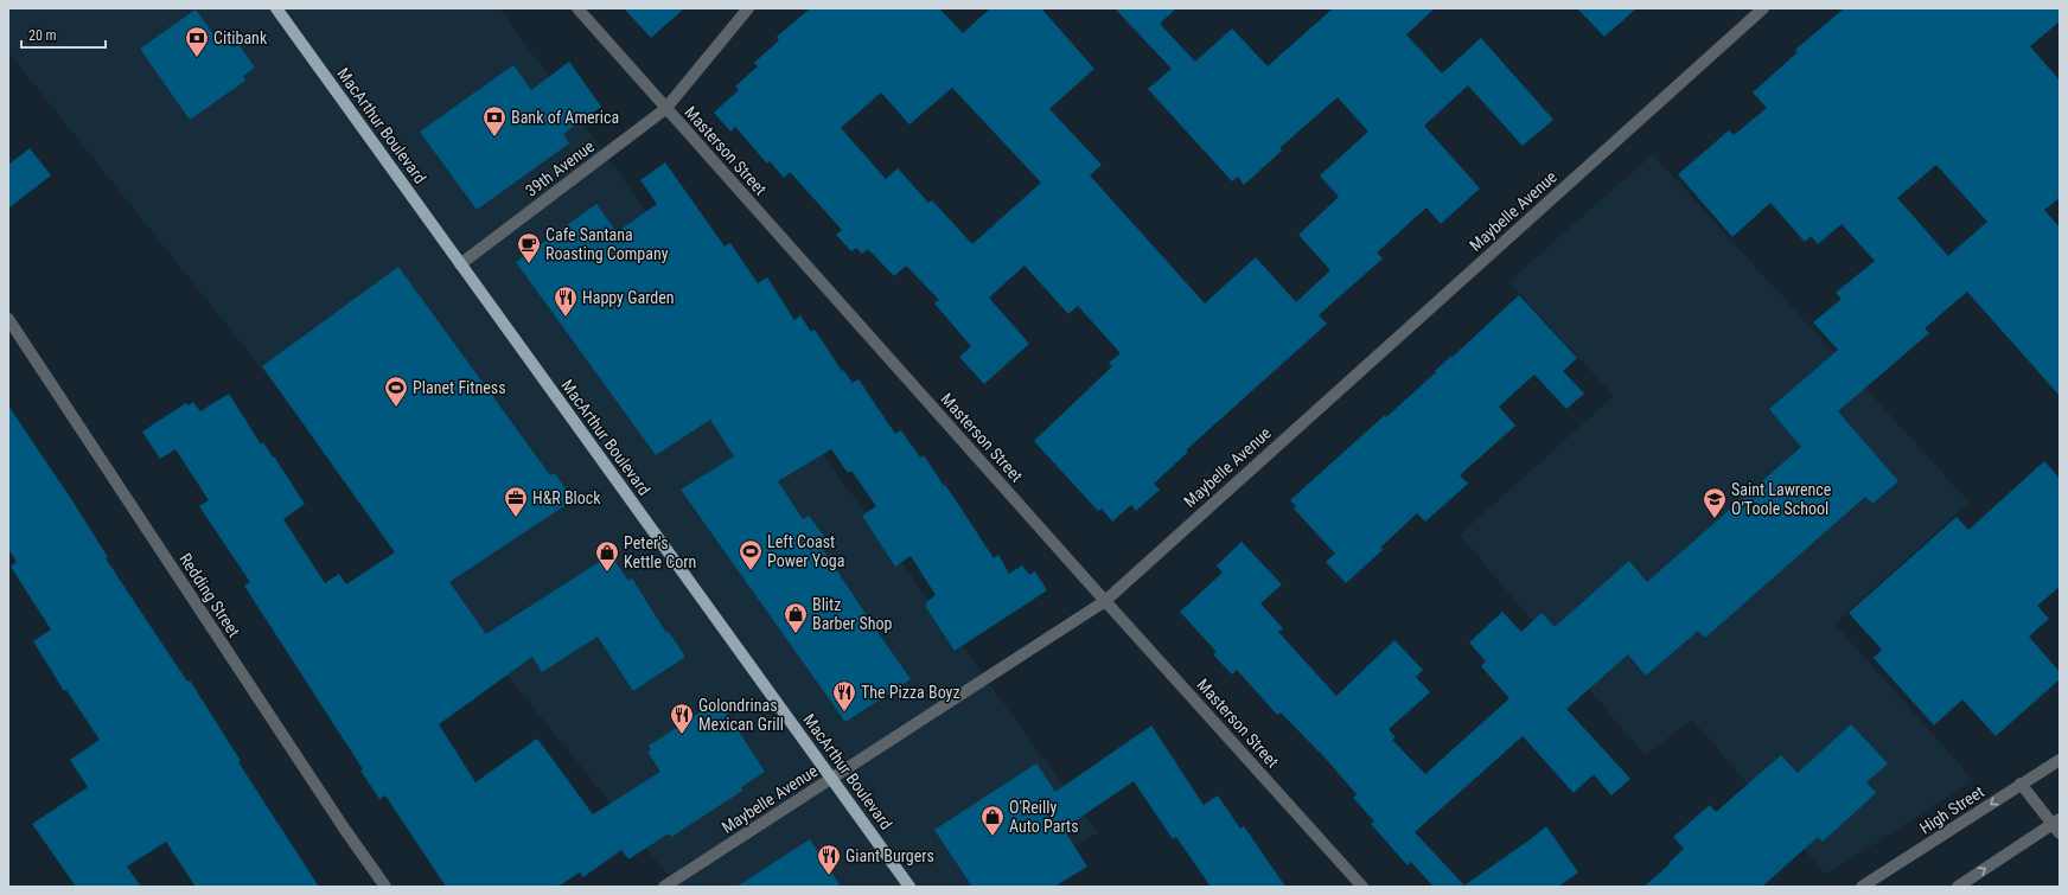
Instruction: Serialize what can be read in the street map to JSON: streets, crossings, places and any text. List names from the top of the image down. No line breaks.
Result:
{"streets":{"main road":["MacArthur Boulevard"],"street":["Masterson Street","39th Avenue","Maybelle Avenue","Redding Street","High Street"]},"crossings":[["MacArthur Boulevard","39th Avenue"],["MacArthur Boulevard","Maybelle Avenue"],["Masterson Street","39th Avenue"],["Masterson Street","Maybelle Avenue"]],"places":{"bank":["Citibank","Bank of America"],"cafe":["Cafe Santana Roasting Company"],"restaurant":["Happy Garden","The Pizza Boyz","Golondrinas Mexican Grill","Giant Burgers"],"sports":["Planet Fitness","Left Coast Power Yoga"],"office":["H&R Block"],"school or university":["Saint Lawrence O'Toole School"],"shop":["Peter's Kettle Corn","Blitz Barber Shop","O'Reilly Auto Parts"]},"scale_bar":"20 m"}
